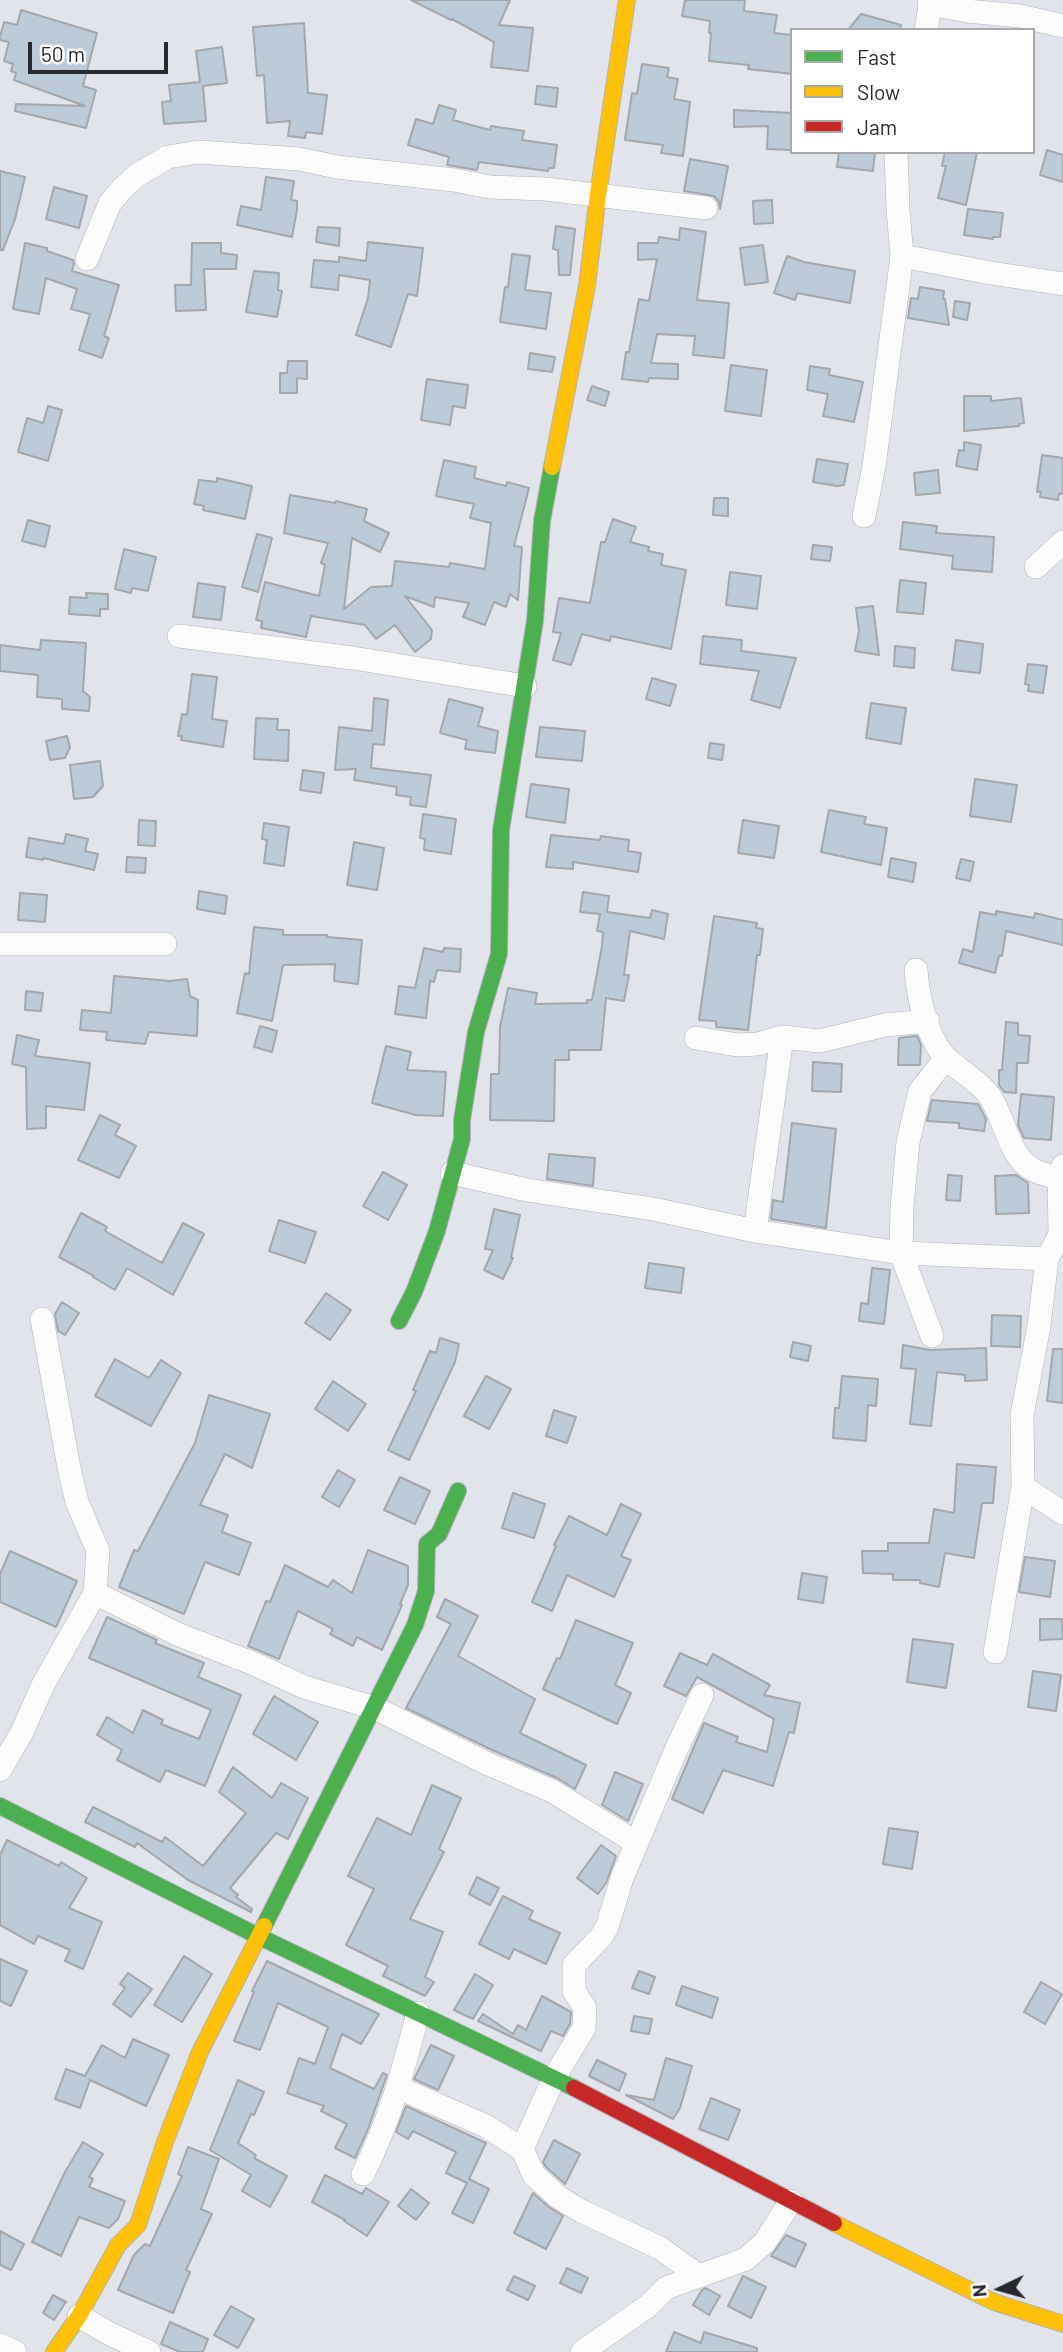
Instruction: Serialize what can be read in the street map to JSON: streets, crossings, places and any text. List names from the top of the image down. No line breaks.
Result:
{"legend":["Fast","Slow","Jam"],"scale_bar":"50 m","north":"left"}
